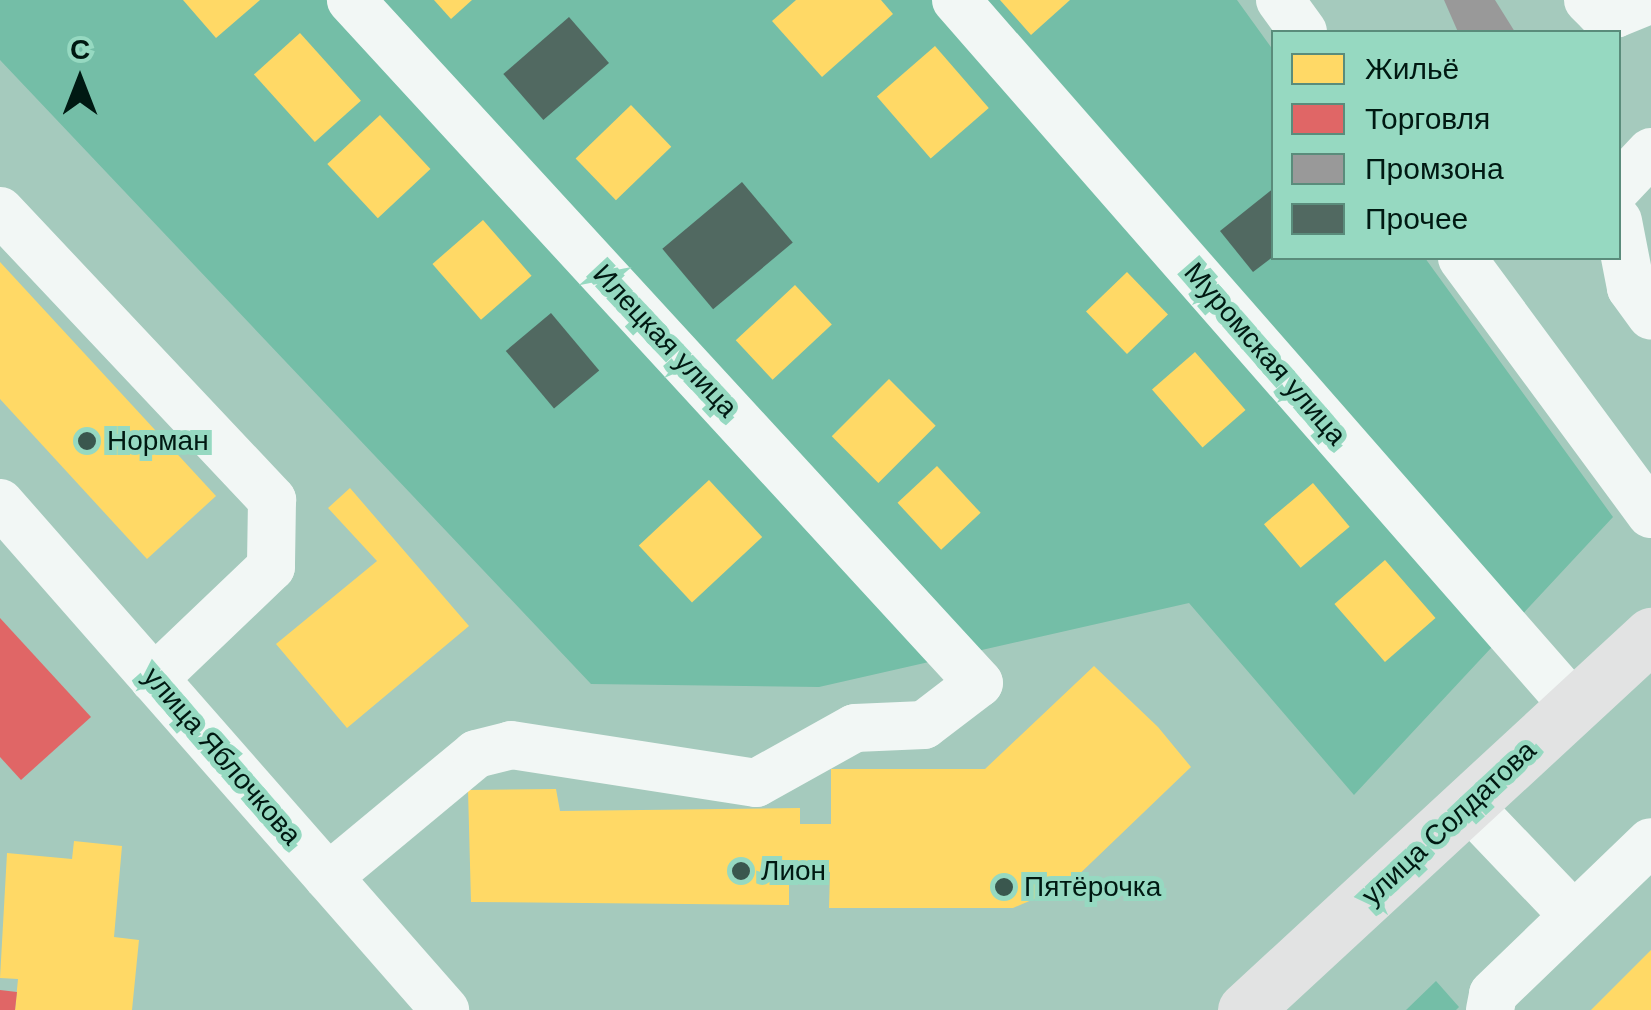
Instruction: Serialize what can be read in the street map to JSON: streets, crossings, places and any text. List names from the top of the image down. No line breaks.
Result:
{"streets":{"main road":["улица Солдатова"],"street":["Илецкая улица","Муромская улица","улица Яблочкова"]},"crossings":[["Илецкая улица","улица Яблочкова"],["Муромская улица","улица Солдатова"]],"places":["Норман","Лион","Пятёрочка"],"legend":["Жильё","Торговля","Промзона","Прочее"],"north":"top"}
